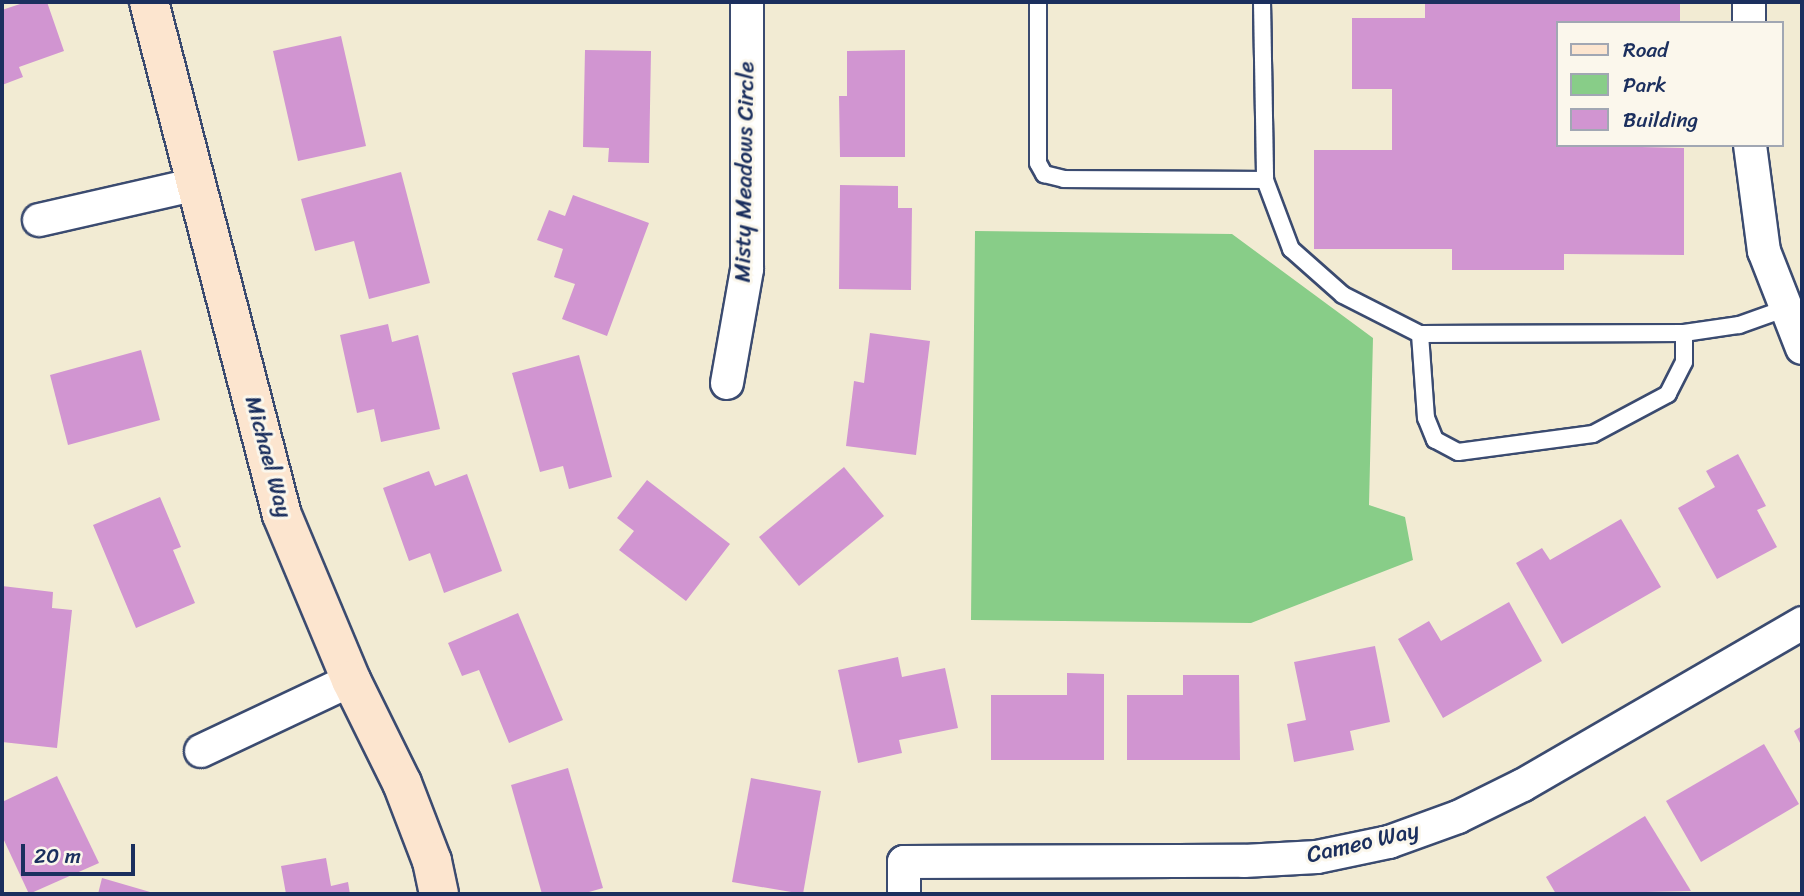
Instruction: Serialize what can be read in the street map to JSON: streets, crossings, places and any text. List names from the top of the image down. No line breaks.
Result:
{"streets":{"street":["Misty Meadows Circle","Michael Way","Cameo Way"]},"legend":["Road","Park","Building"],"scale_bar":"20 m"}
